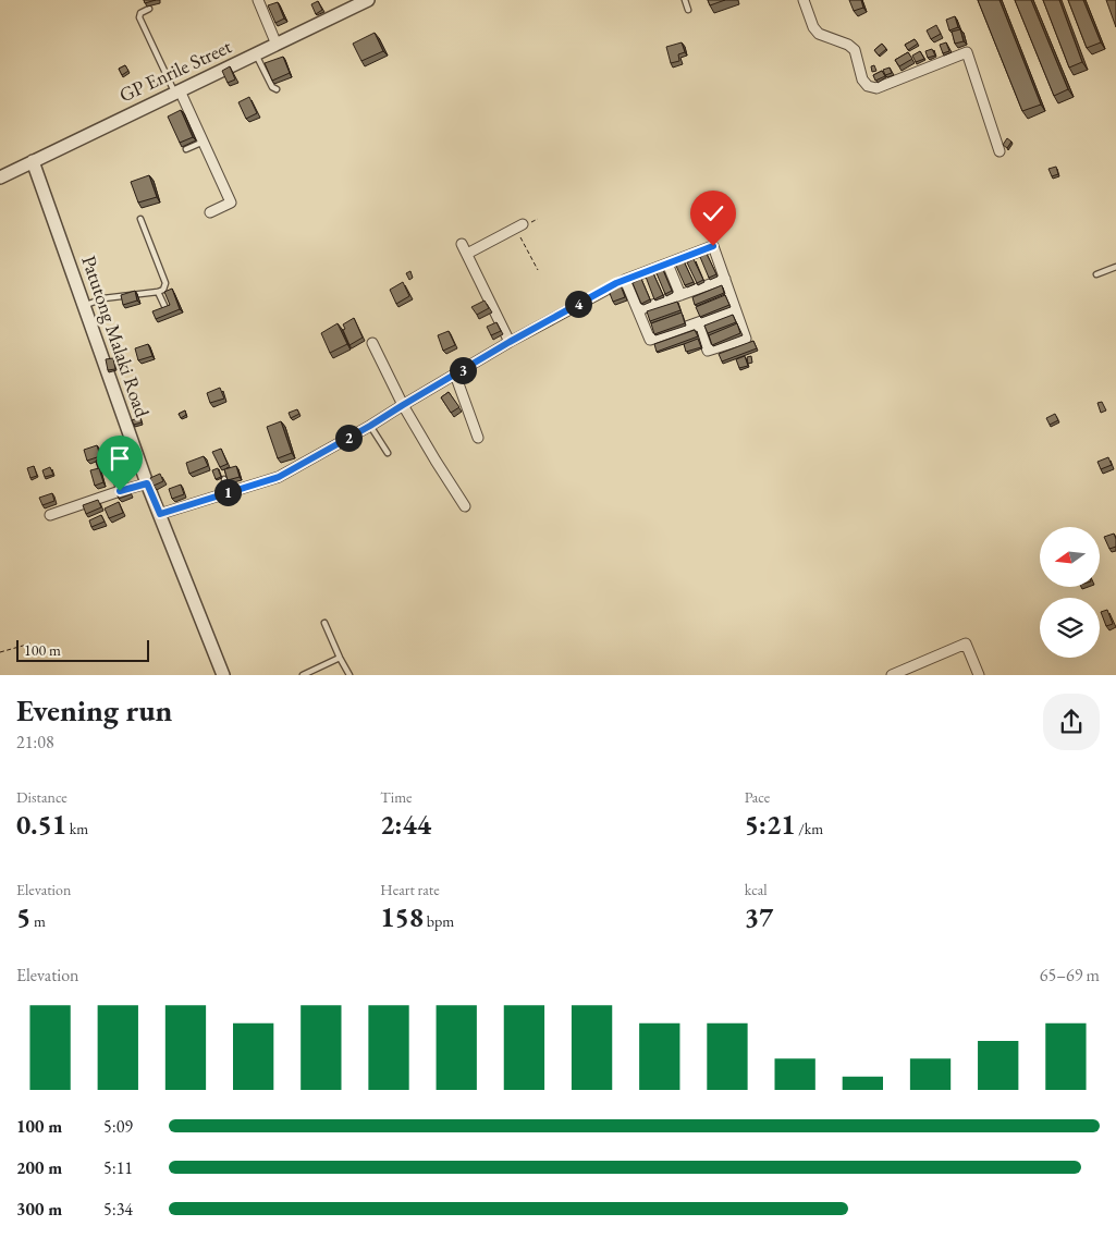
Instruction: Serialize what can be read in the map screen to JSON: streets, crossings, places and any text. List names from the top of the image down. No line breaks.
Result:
{"streets":{"street":["GP Enrile Street","Patutong Malaki Road"]},"crossings":[["GP Enrile Street","Patutong Malaki Road"]],"scale_bar":"100 m","north":"left","page":{"pins":["4","3","2","1"],"scale":"100 m","heading":["Evening run","21:08"],"stats":[["Distance","0.51 km"],["Time","2:44"],["Pace","5:21 /km"],["Elevation","5 m"],["Heart rate","158 bpm"],["kcal","37"]],"chart":["Elevation","65–69 m"],"list":[{"name":"100 m","note":"5:09"},{"name":"200 m","note":"5:11"},{"name":"300 m","note":"5:34"}]}}
